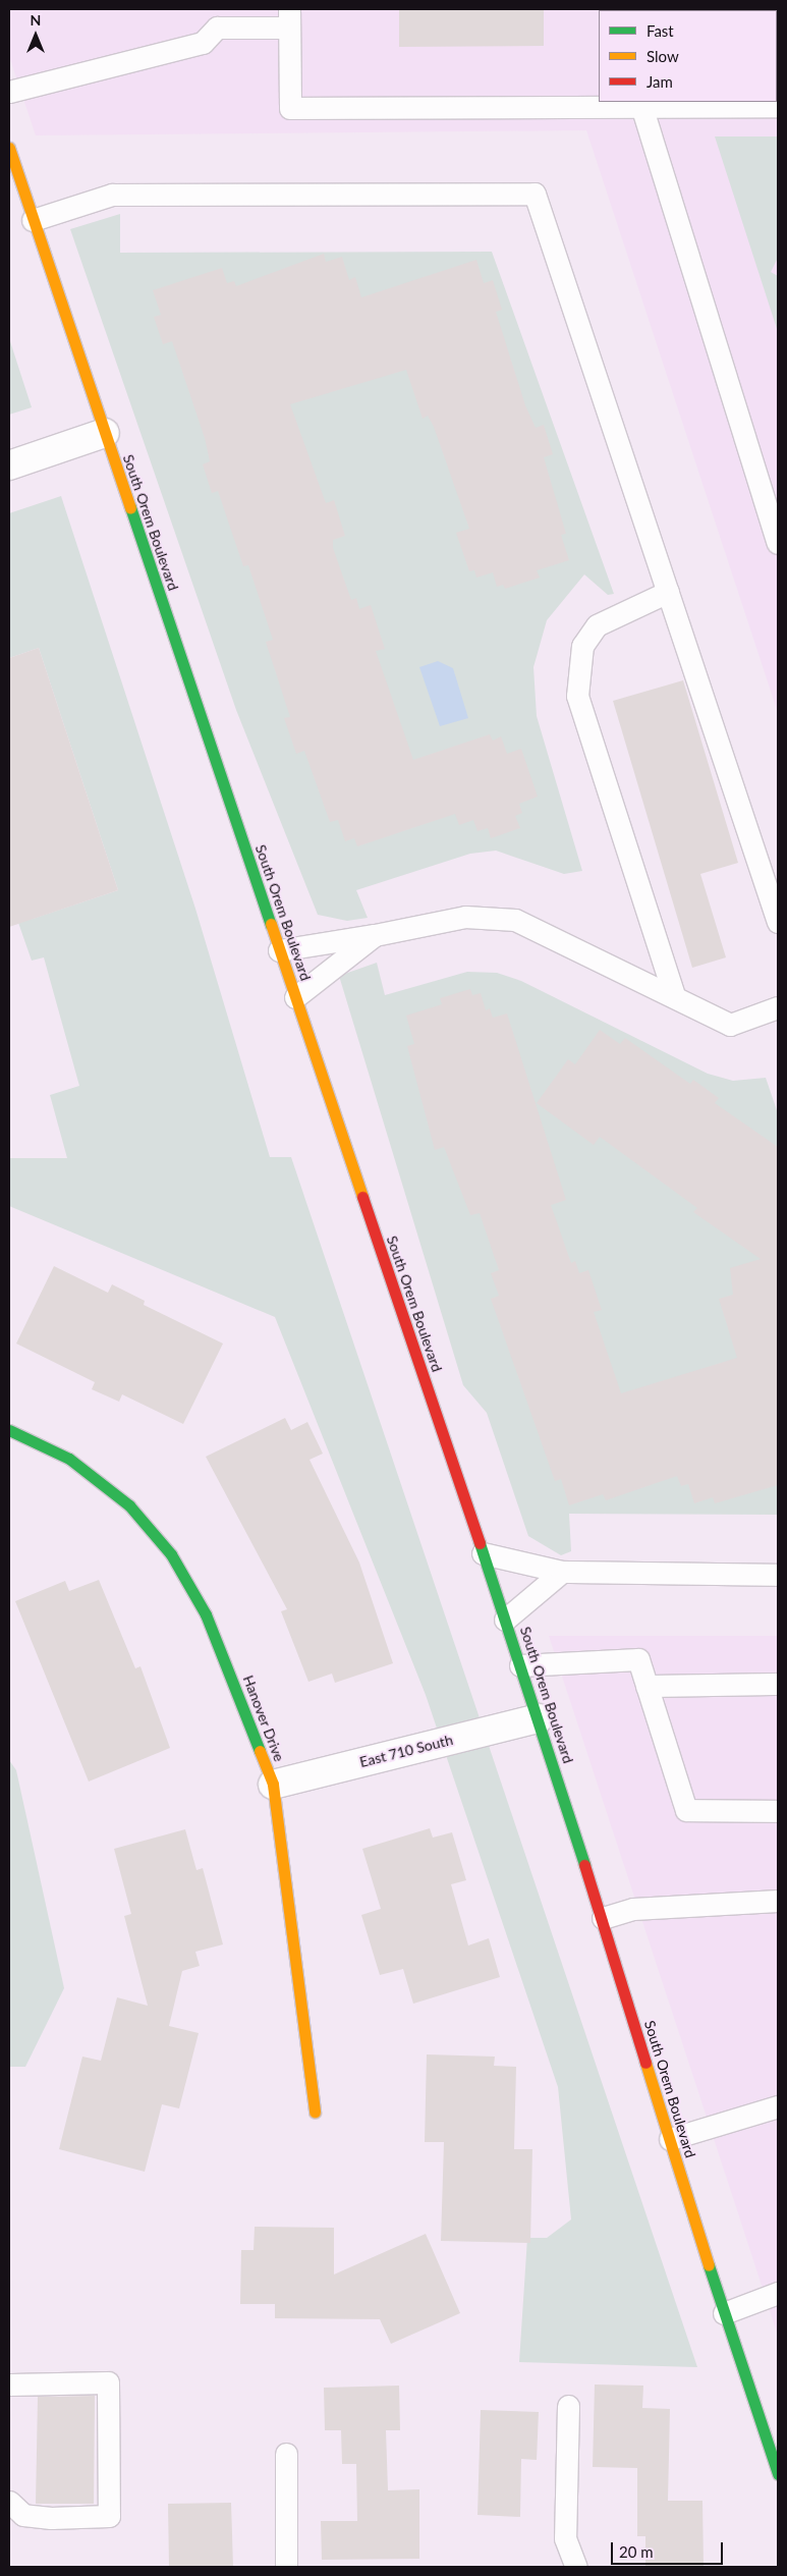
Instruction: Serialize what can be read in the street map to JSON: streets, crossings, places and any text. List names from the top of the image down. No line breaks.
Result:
{"streets":{"street":["South Orem Boulevard","Hanover Drive","East 710 South"]},"crossings":[["South Orem Boulevard","East 710 South"],["Hanover Drive","East 710 South"]],"legend":["Fast","Slow","Jam"],"scale_bar":"20 m","north":"top"}
